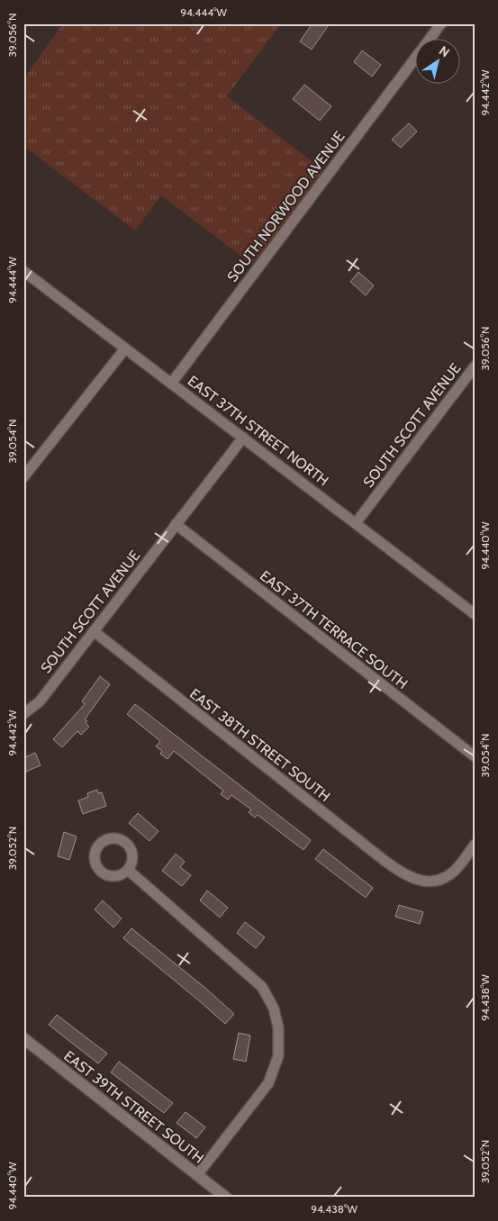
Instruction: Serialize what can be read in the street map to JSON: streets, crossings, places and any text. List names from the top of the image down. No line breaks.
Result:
{"streets":{"main road":["EAST 39TH STREET SOUTH"],"street":["SOUTH NORWOOD AVENUE","SOUTH SCOTT AVENUE","EAST 37TH STREET NORTH","EAST 37TH TERRACE SOUTH","EAST 38TH STREET SOUTH"]},"crossings":[["SOUTH NORWOOD AVENUE","EAST 37TH STREET NORTH"],["SOUTH SCOTT AVENUE","EAST 37TH STREET NORTH"],["SOUTH SCOTT AVENUE","EAST 37TH TERRACE SOUTH"],["SOUTH SCOTT AVENUE","EAST 38TH STREET SOUTH"]],"north":"top right","coordinates":["94.444°W","39.056°N","94.442°W","39.054°N","94.440°W","39.052°N","94.438°W"]}
